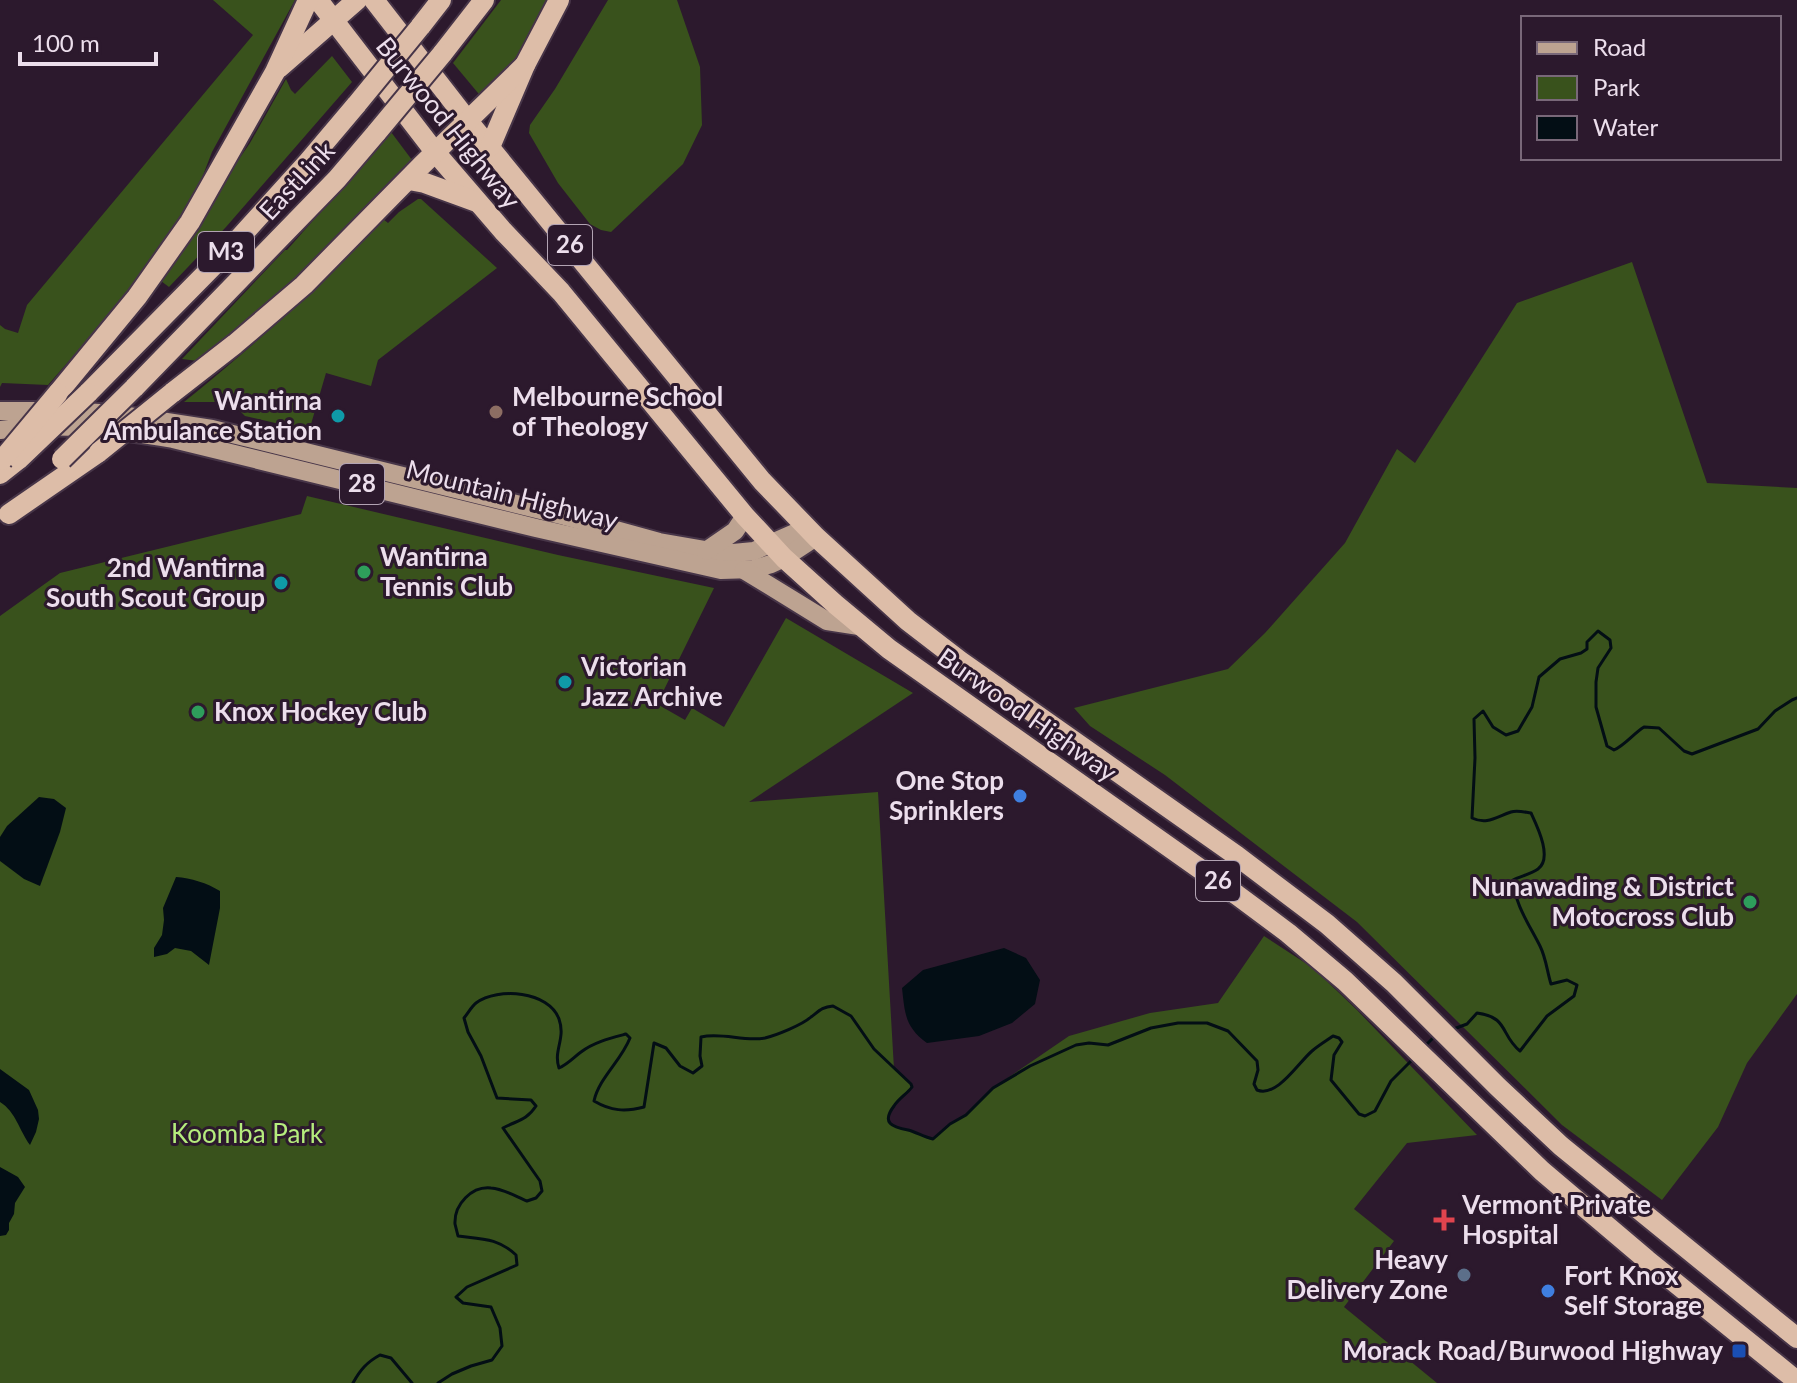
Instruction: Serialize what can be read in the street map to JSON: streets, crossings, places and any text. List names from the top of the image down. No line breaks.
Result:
{"streets":{"highway":["Burwood Highway","EastLink","26","M3"],"main road":["28","Mountain Highway"]},"crossings":[["Burwood Highway","Mountain Highway"]],"parks":["Koomba Park"],"places":{"other":["Melbourne School of Theology","Wantirna Ambulance Station","Wantirna Tennis Club","2nd Wantirna South Scout Group","Victorian Jazz Archive","Knox Hockey Club","One Stop Sprinklers","Nunawading & District Motocross Club","Heavy Delivery Zone","Fort Knox Self Storage"],"health":["Vermont Private Hospital"],"transit":["Morack Road/Burwood Highway"]},"legend":["Road","Park","Water"],"scale_bar":"100 m"}
